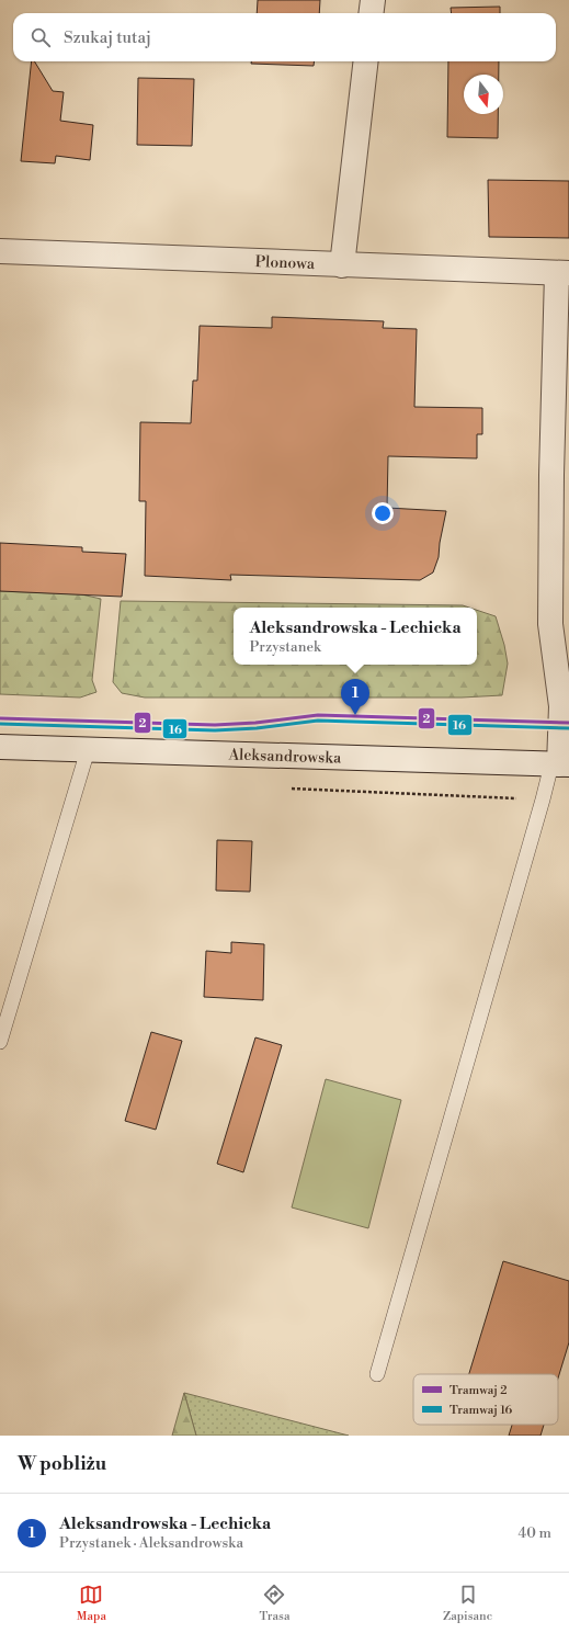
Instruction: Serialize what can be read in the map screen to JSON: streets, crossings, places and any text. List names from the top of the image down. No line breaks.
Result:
{"streets":{"street":["Plonowa","Aleksandrowska"]},"lines":["tram line 2","tram line 16"],"legend":["Tramwaj 2","Tramwaj 16"],"north":"bottom","page":{"search":"Szukaj tutaj","popup":["Aleksandrowska - Lechicka","Przystanek"],"pins":"1","heading":"W pobliżu","list":[{"mark":"1","name":"Aleksandrowska - Lechicka","note":"Przystanek · Aleksandrowska","value":"40 m"}],"nav":["Mapa","Trasa","Zapisane"]}}
